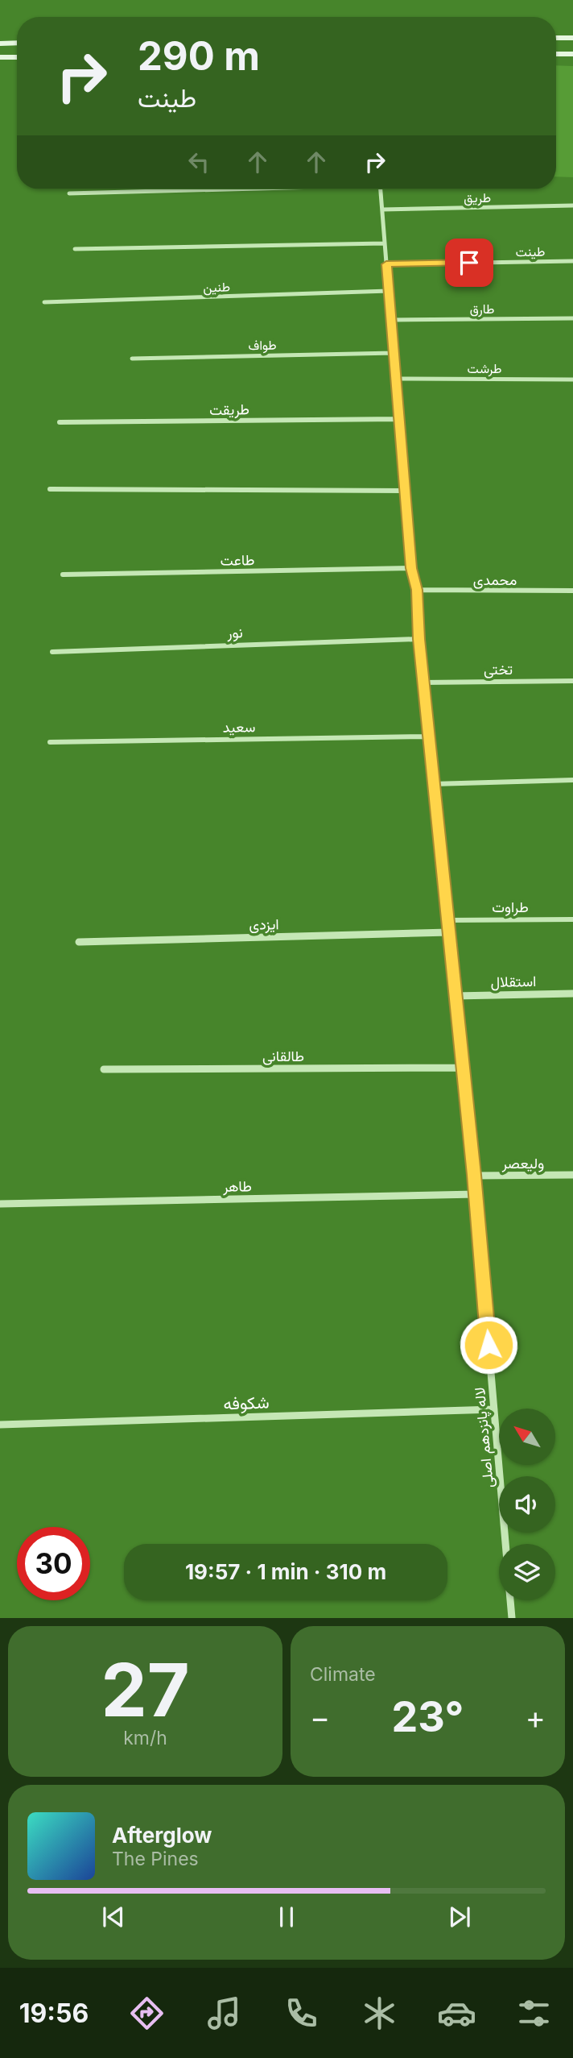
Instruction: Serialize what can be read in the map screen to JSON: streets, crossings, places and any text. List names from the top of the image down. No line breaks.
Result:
{"streets":{"street":["طریق","طینت","طنین","طارق","طواف","طرشت","طریقت","طاعت","محمدی","نور","تختی","سعید","طراوت","ایزدی","استقلال","طالقانی","ولیعصر","طاهر","شکوفه","لاله پانزدهم اصلی"]},"crossings":[["طریق","لاله پانزدهم اصلی"],["طینت","لاله پانزدهم اصلی"],["طنین","لاله پانزدهم اصلی"],["طارق","لاله پانزدهم اصلی"],["طواف","لاله پانزدهم اصلی"],["طرشت","لاله پانزدهم اصلی"],["طریقت","لاله پانزدهم اصلی"],["طاعت","لاله پانزدهم اصلی"],["محمدی","لاله پانزدهم اصلی"],["نور","لاله پانزدهم اصلی"],["تختی","لاله پانزدهم اصلی"],["سعید","لاله پانزدهم اصلی"],["طراوت","لاله پانزدهم اصلی"],["ایزدی","لاله پانزدهم اصلی"],["استقلال","لاله پانزدهم اصلی"],["طالقانی","لاله پانزدهم اصلی"],["ولیعصر","لاله پانزدهم اصلی"],["طاهر","لاله پانزدهم اصلی"],["شکوفه","لاله پانزدهم اصلی"]],"north":"top left","page":{"turn":["290 m","طینت"],"limit":"30","trip":"19:57 · 1 min · 310 m","tile":[["27","km/h"],"Climate"],"heat":["−","23°","+"],"song":["Afterglow","The Pines"],"tabs":"19:56"}}
